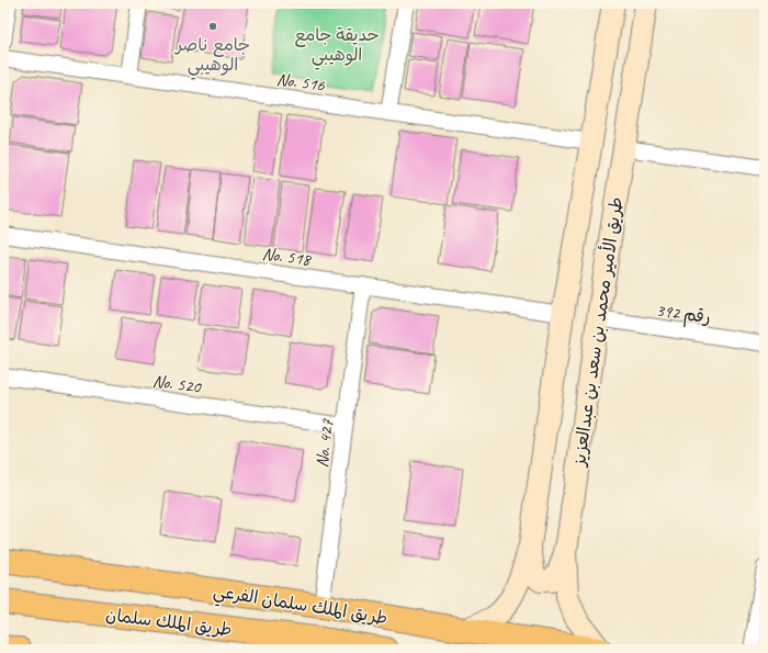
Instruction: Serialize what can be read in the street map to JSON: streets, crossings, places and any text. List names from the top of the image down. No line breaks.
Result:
{"streets":{"main road":["طريق الأمير محمد بن سعد بن عبدالعزيز","طريق الملك سلمان الفرعي","طريق الملك سلمان"],"street":["No. 516","No. 518","رقم 392","No. 520","No. 427"]},"crossings":[["No. 516","طريق الأمير محمد بن سعد بن عبدالعزيز"],["No. 518","طريق الأمير محمد بن سعد بن عبدالعزيز"],["No. 518","No. 427"],["رقم 392","طريق الأمير محمد بن سعد بن عبدالعزيز"],["طريق الأمير محمد بن سعد بن عبدالعزيز","طريق الملك سلمان الفرعي"],["No. 520","No. 427"],["No. 427","طريق الملك سلمان الفرعي"]],"parks":["حديقة جامع الوهيبي"],"places":["جامع ناصر الوهيبي"]}
